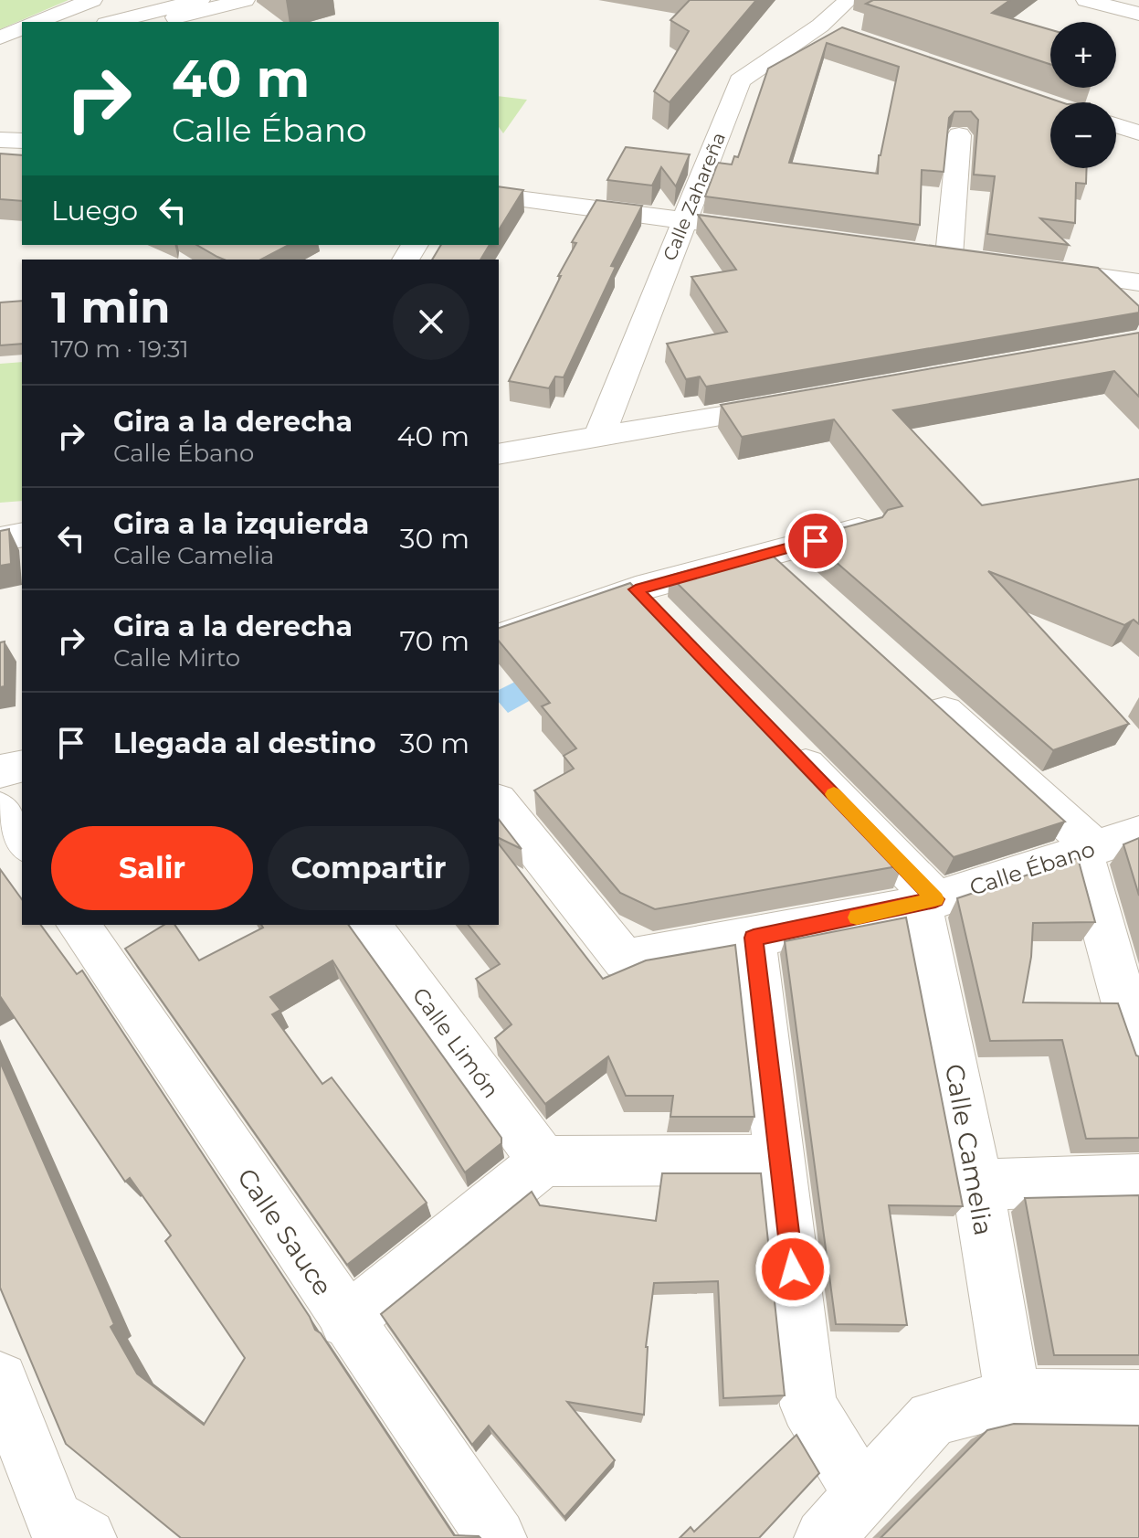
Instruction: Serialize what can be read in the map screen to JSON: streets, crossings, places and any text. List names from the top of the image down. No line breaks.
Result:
{"streets":{"street":["Calle Zahareña","Calle Ébano","Calle Limón","Calle Camelia","Calle Sauce"]},"crossings":[["Calle Ébano","Calle Camelia"]],"page":{"map_buttons":["+","−"],"turn":["40 m","Calle Ébano"],"then":"Luego","heading":["1 min","170 m · 19:31"],"list":[{"name":"Gira a la derecha","note":"Calle Ébano","value":"40 m"},{"name":"Gira a la izquierda","note":"Calle Camelia","value":"30 m"},{"name":"Gira a la derecha","note":"Calle Mirto","value":"70 m"},{"name":"Llegada al destino","value":"30 m"}],"buttons":["Salir","Compartir"]}}
